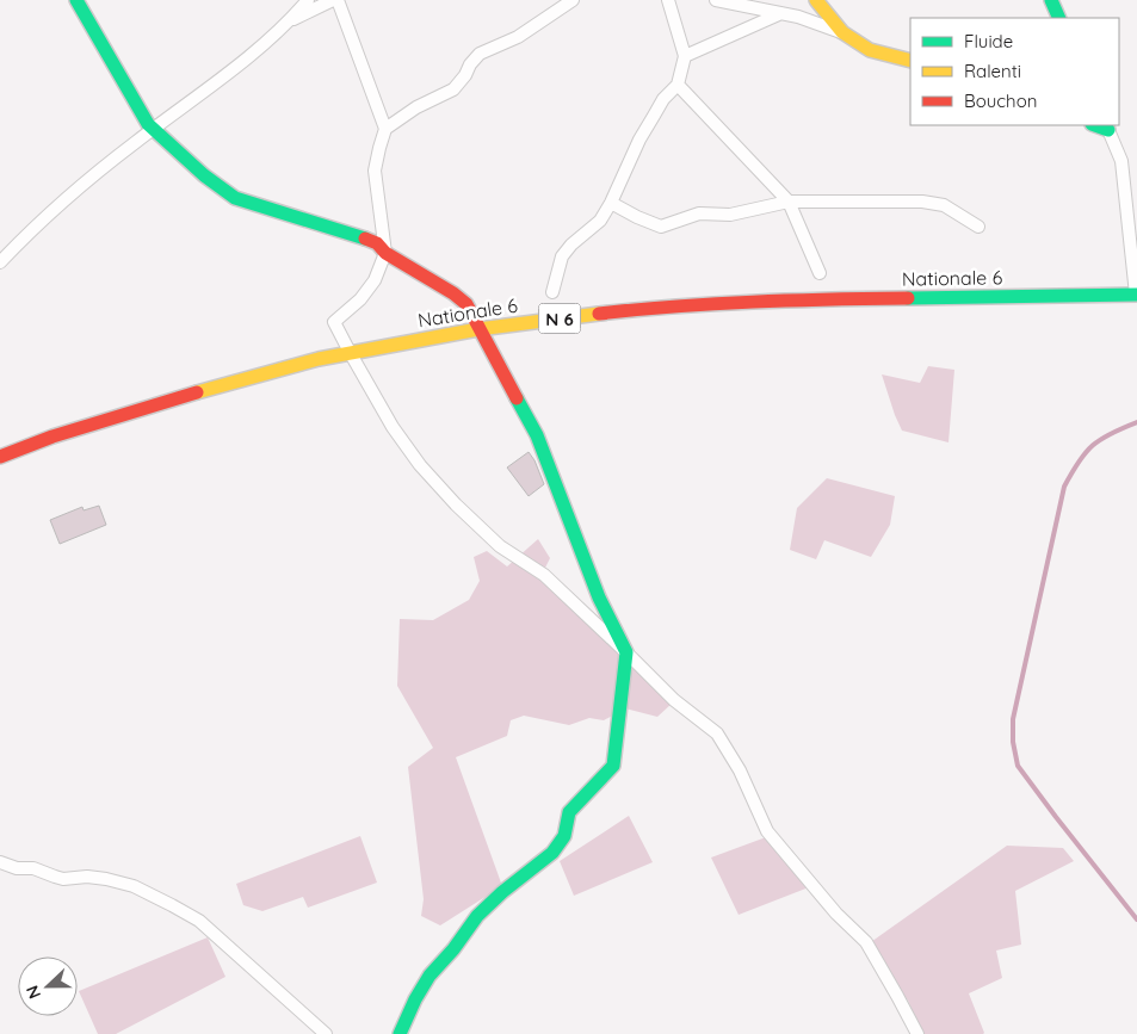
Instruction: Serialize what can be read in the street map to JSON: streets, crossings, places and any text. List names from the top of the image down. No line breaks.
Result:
{"streets":{"street":["Nationale 6","N 6"]},"legend":["Fluide","Ralenti","Bouchon"],"north":"left"}
